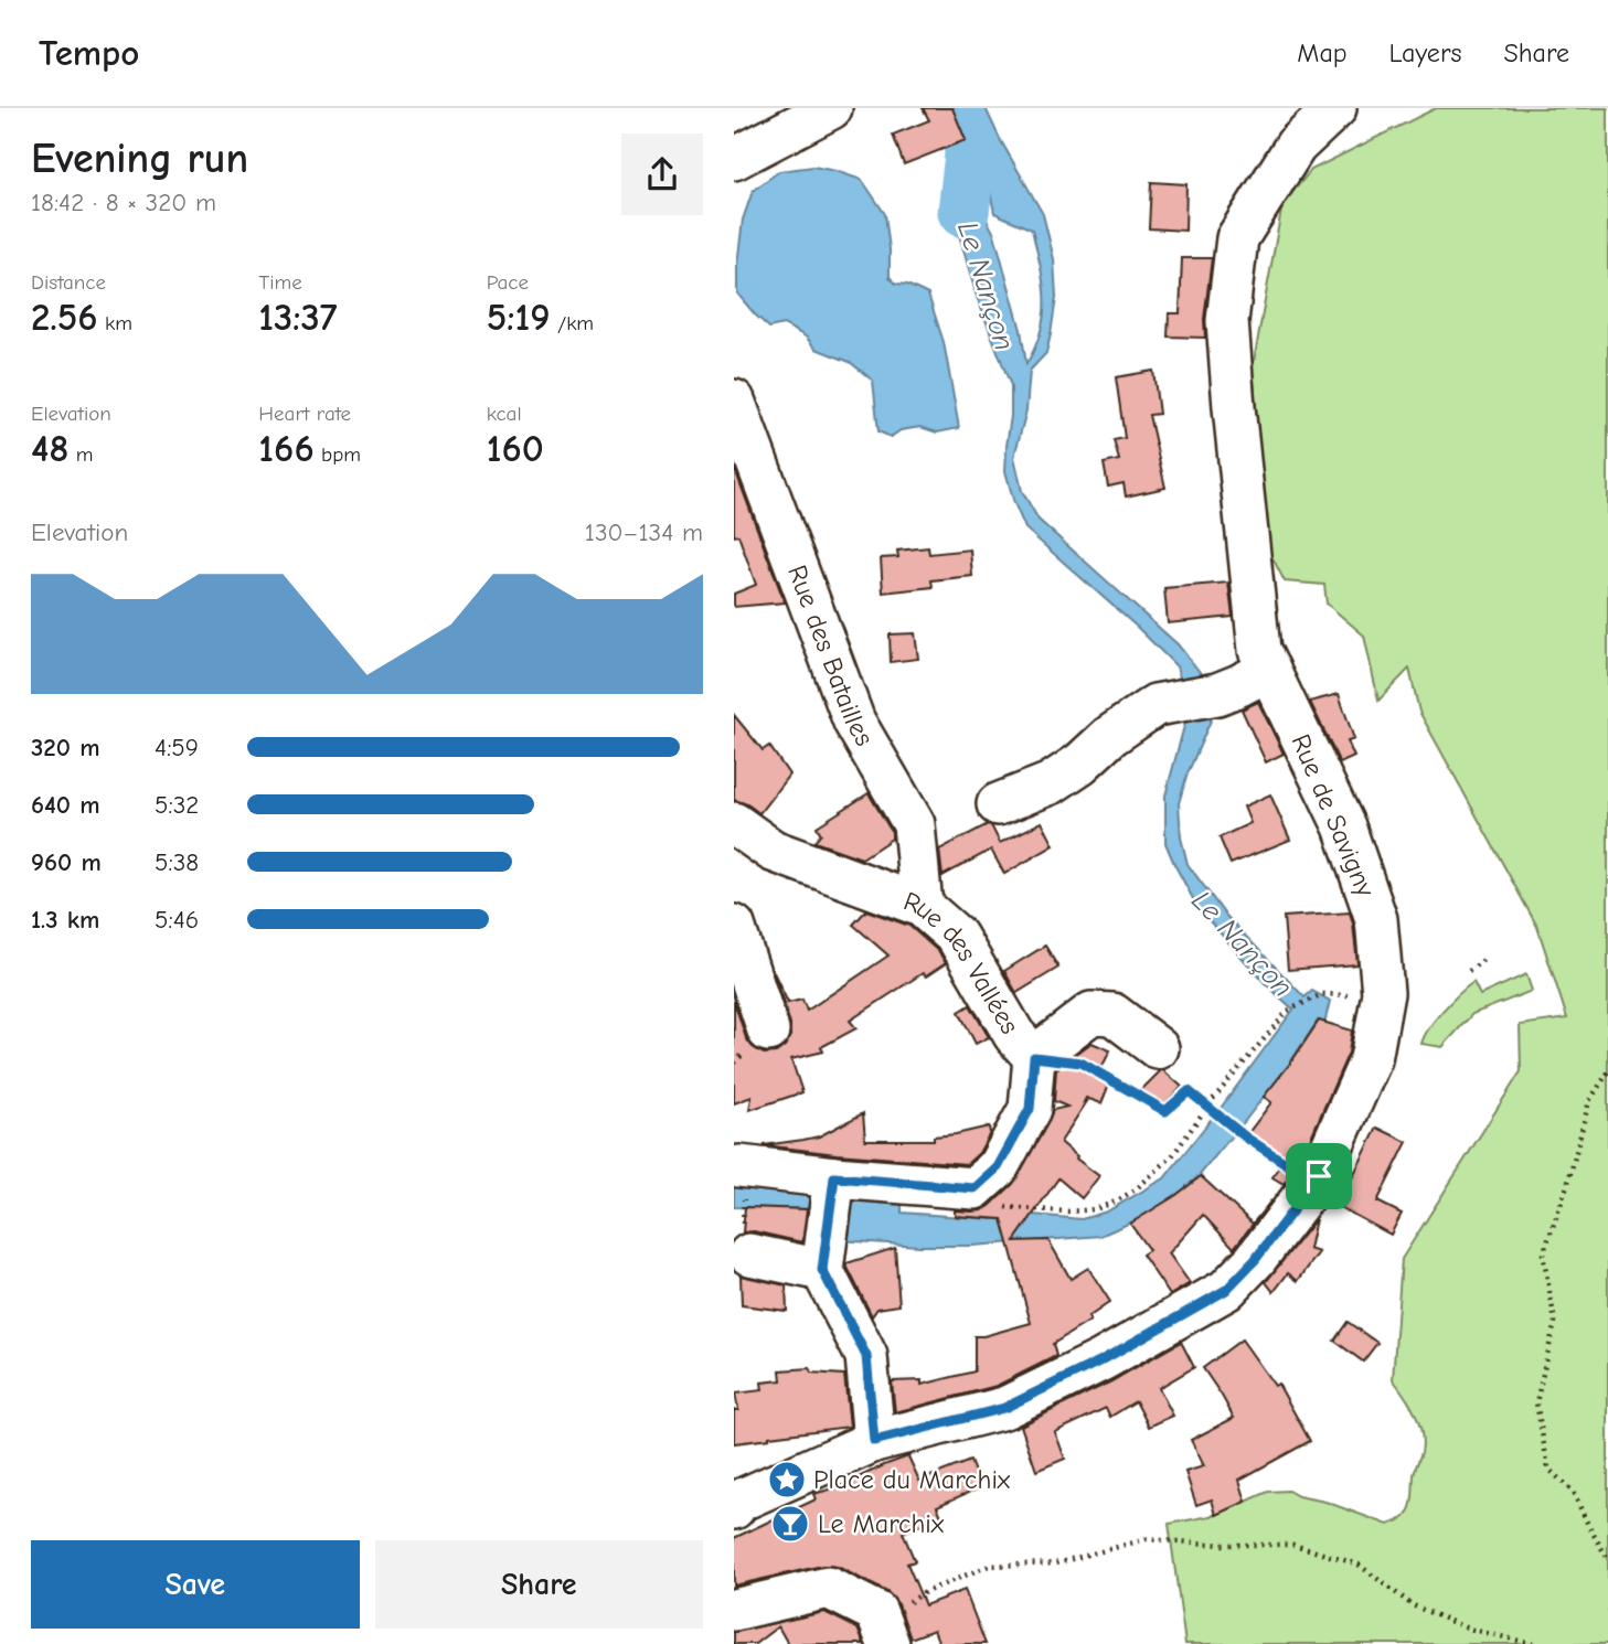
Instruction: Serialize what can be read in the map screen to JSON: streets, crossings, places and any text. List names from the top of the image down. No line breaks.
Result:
{"streets":{"street":["Rue des Batailles","Rue de Savigny","Rue des Vallées"]},"crossings":[["Rue des Batailles","Rue des Vallées"]],"water":["Le Nançon"],"places":{"place":["Place du Marchix"],"bar":["Le Marchix"]},"page":{"header":"Tempo","nav":["Map","Layers","Share"],"heading":["Evening run","18:42 · 8 × 320 m"],"stats":[["Distance","2.56 km"],["Time","13:37"],["Pace","5:19 /km"],["Elevation","48 m"],["Heart rate","166 bpm"],["kcal","160"]],"chart":["Elevation","130–134 m"],"list":[{"name":"320 m","note":"4:59"},{"name":"640 m","note":"5:32"},{"name":"960 m","note":"5:38"},{"name":"1.3 km","note":"5:46"}],"buttons":["Save","Share"]}}
